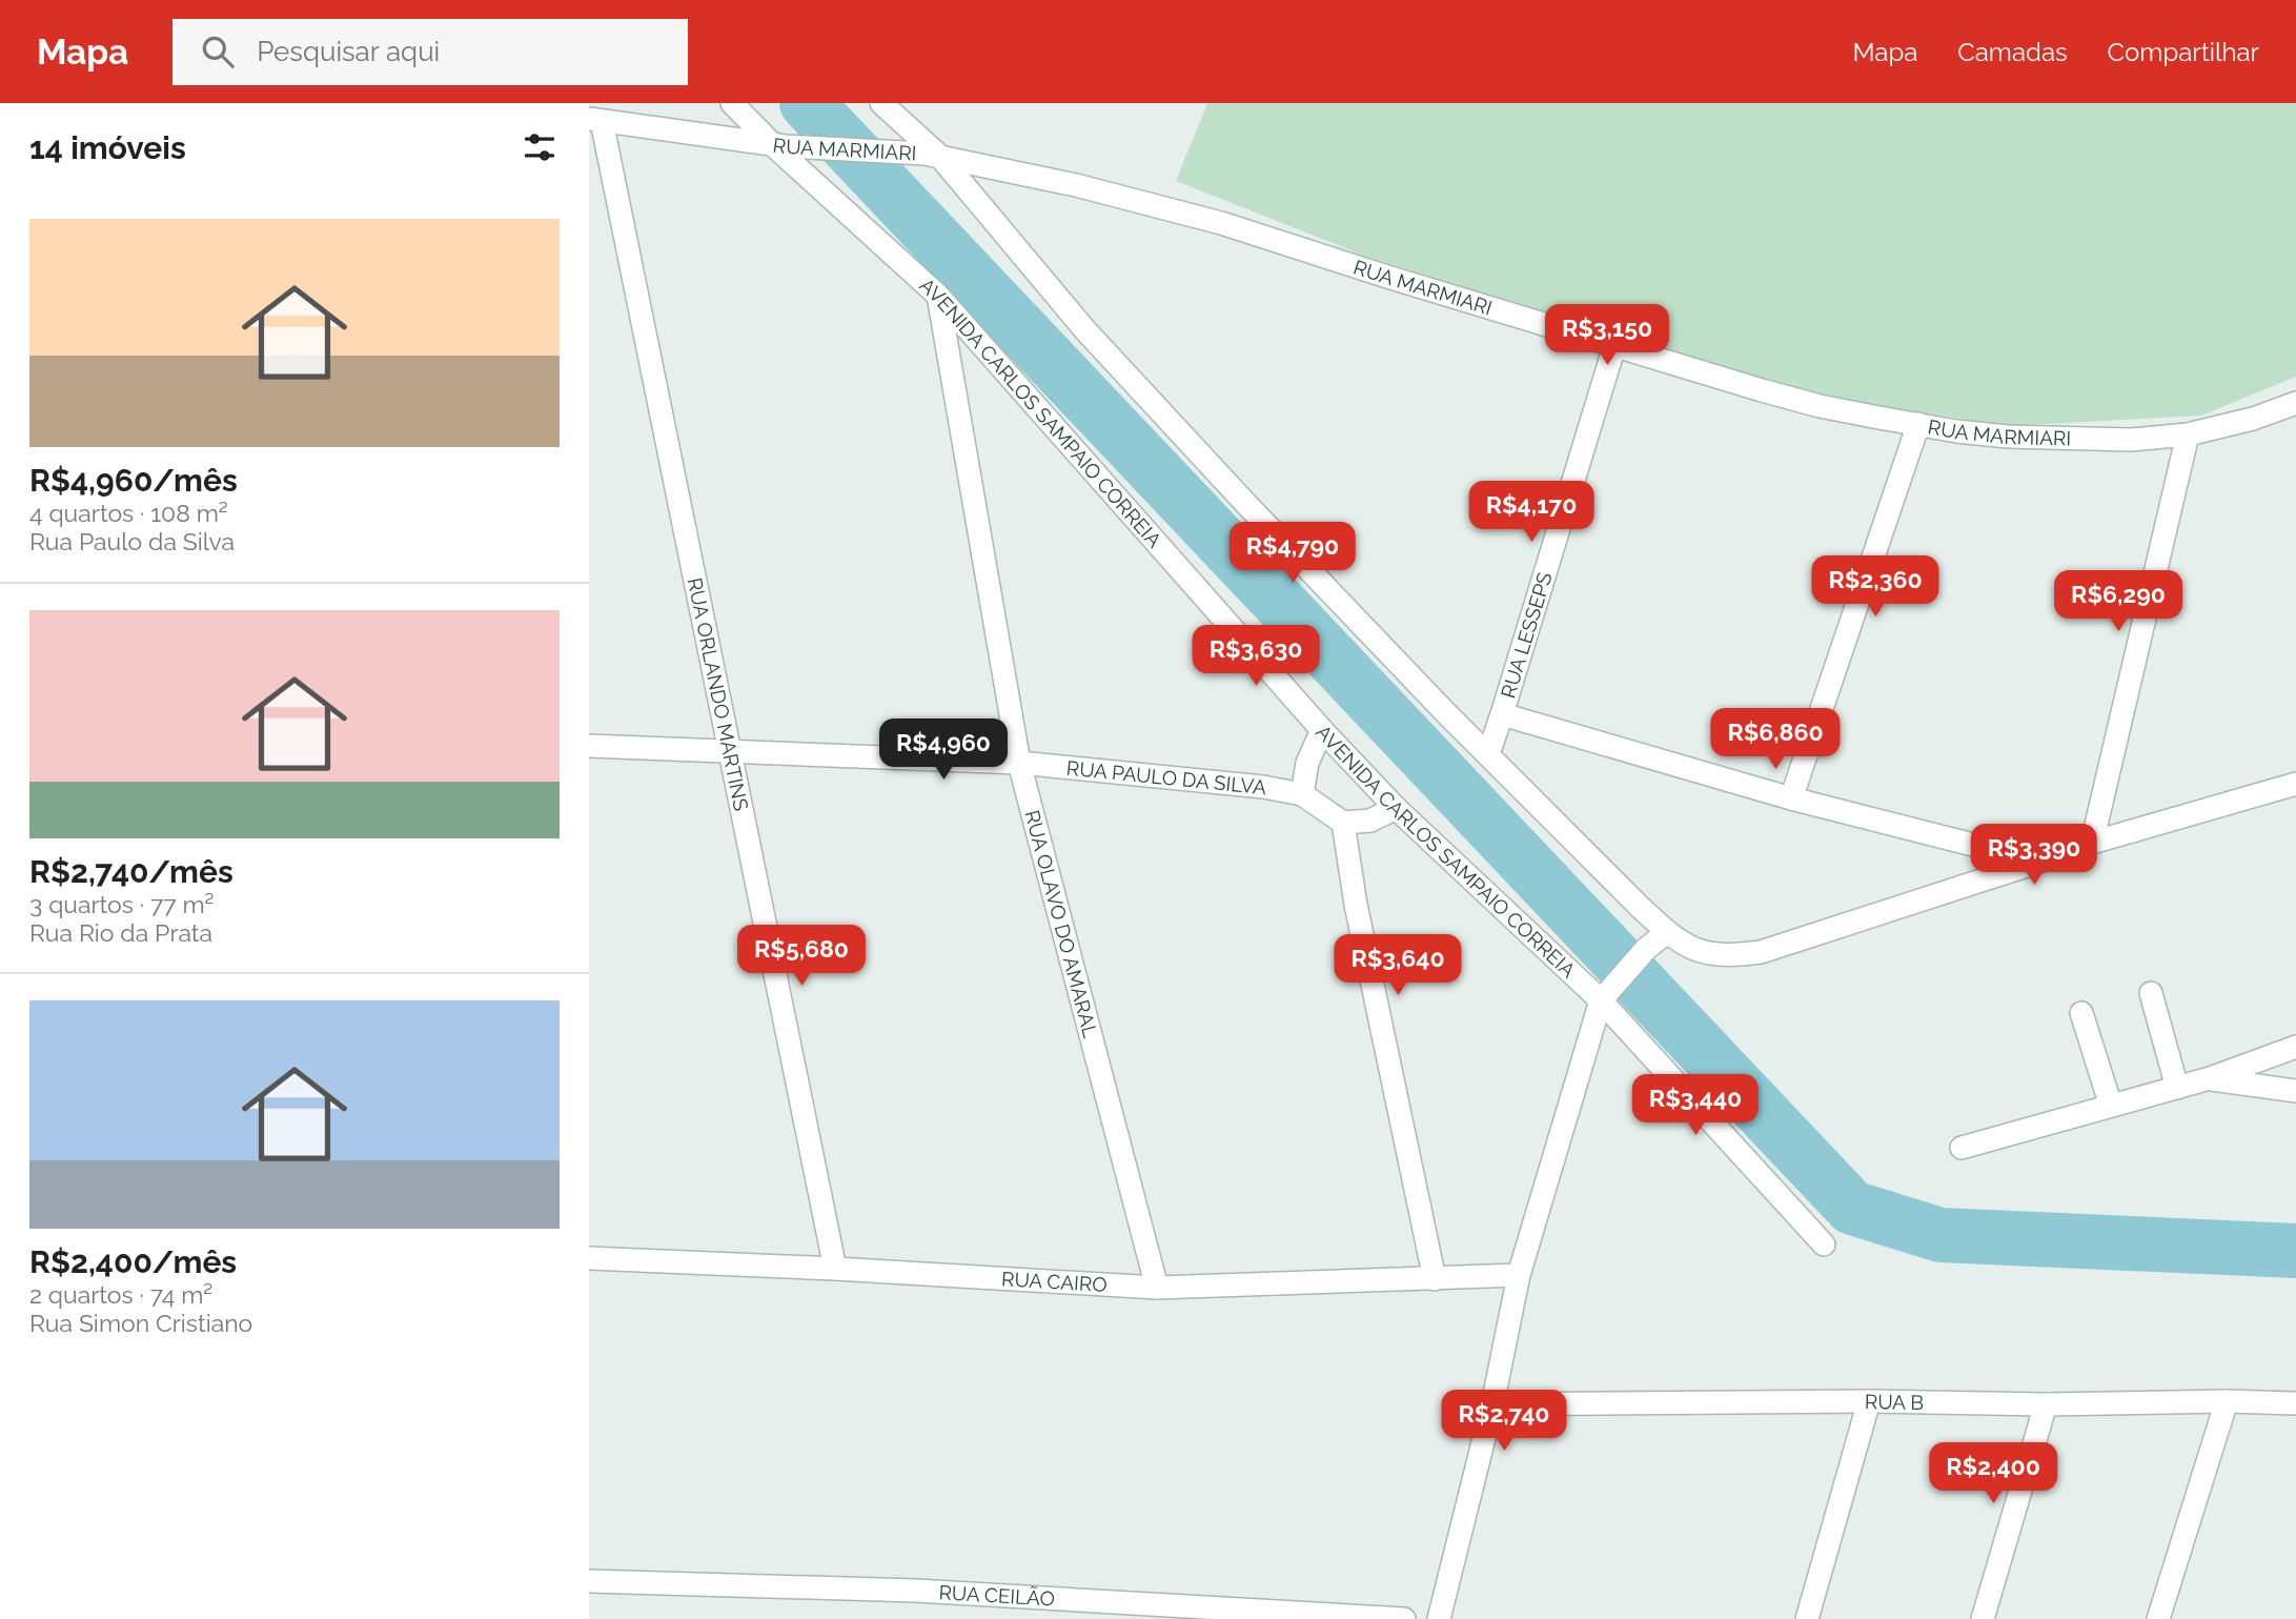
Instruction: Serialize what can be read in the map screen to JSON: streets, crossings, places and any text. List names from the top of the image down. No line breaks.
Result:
{"streets":{"street":["RUA MARMIARI","AVENIDA CARLOS SAMPAIO CORREIA","RUA LESSEPS","RUA ORLANDO MARTINS","RUA PAULO DA SILVA","RUA OLAVO DO AMARAL","RUA CAIRO","RUA B","RUA CEILÃO"]},"crossings":[["RUA MARMIARI","AVENIDA CARLOS SAMPAIO CORREIA"],["RUA MARMIARI","RUA LESSEPS"],["RUA MARMIARI","RUA ORLANDO MARTINS"],["AVENIDA CARLOS SAMPAIO CORREIA","RUA OLAVO DO AMARAL"],["RUA ORLANDO MARTINS","RUA PAULO DA SILVA"],["RUA ORLANDO MARTINS","RUA CAIRO"],["RUA PAULO DA SILVA","RUA OLAVO DO AMARAL"],["RUA OLAVO DO AMARAL","RUA CAIRO"]],"page":{"header":"Mapa","search":"Pesquisar aqui","nav":["Mapa","Camadas","Compartilhar"],"heading":"14 imóveis","list":[{"name":"R$4,960/mês","note":"4 quartos · 108 m² · Rua Paulo da Silva"},{"name":"R$2,740/mês","note":"3 quartos · 77 m² · Rua Rio da Prata"},{"name":"R$2,400/mês","note":"2 quartos · 74 m² · Rua Simon Cristiano"}],"price":["R$3,150","R$4,170","R$4,790","R$2,360","R$6,290","R$3,630","R$6,860","R$4,960","R$3,390","R$5,680","R$3,640","R$3,440","R$2,740","R$2,400"]}}
